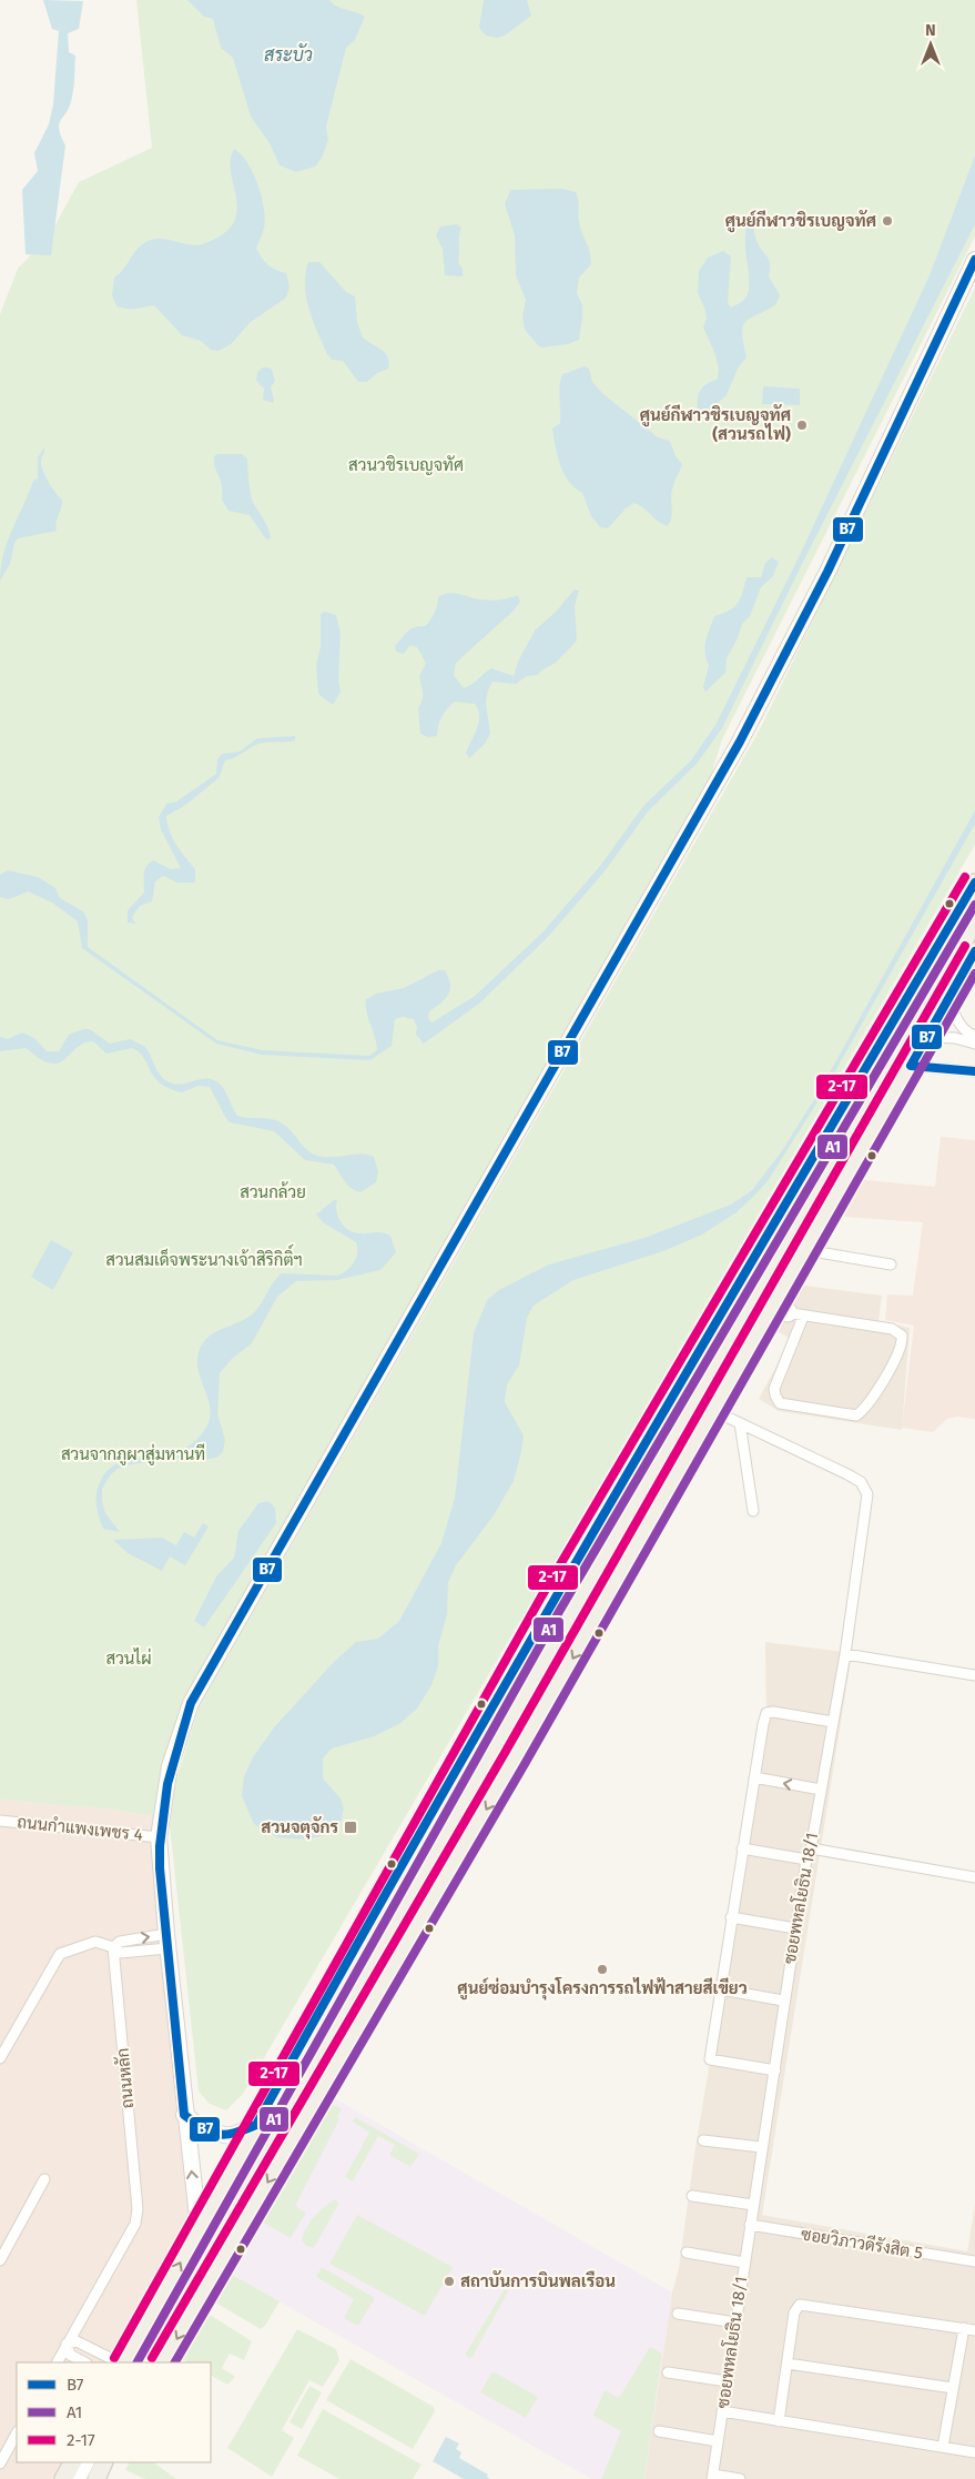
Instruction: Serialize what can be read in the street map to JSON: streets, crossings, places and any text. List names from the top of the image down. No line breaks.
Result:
{"streets":{"street":["ถนนกำแพงเพชร 4","ซอยพหลโยธิน 18/1","ถนนหลัก","ซอยวิภาวดีรังสิต 5"]},"crossings":[["ซอยพหลโยธิน 18/1","ซอยวิภาวดีรังสิต 5"]],"water":["สระบัว"],"parks":["สวนวชิรเบญจทัศ","สวนกล้วย","สวนสมเด็จพระนางเจ้าสิริกิติ์ฯ","สวนจากภูผาสู่มหานที","สวนไผ่"],"places":{"other":["ศูนย์กีฬาวชิรเบญจทัศ","ศูนย์กีฬาวชิรเบญจทัศ (สวนรถไฟ)","ศูนย์ซ่อมบำรุงโครงการรถไฟฟ้าสายสีเขียว","สถาบันการบินพลเรือน"],"transit":["สวนจตุจักร"]},"lines":["transit line B7","transit line 2-17","transit line A1"],"legend":["B7","A1","2-17"],"north":"top"}
